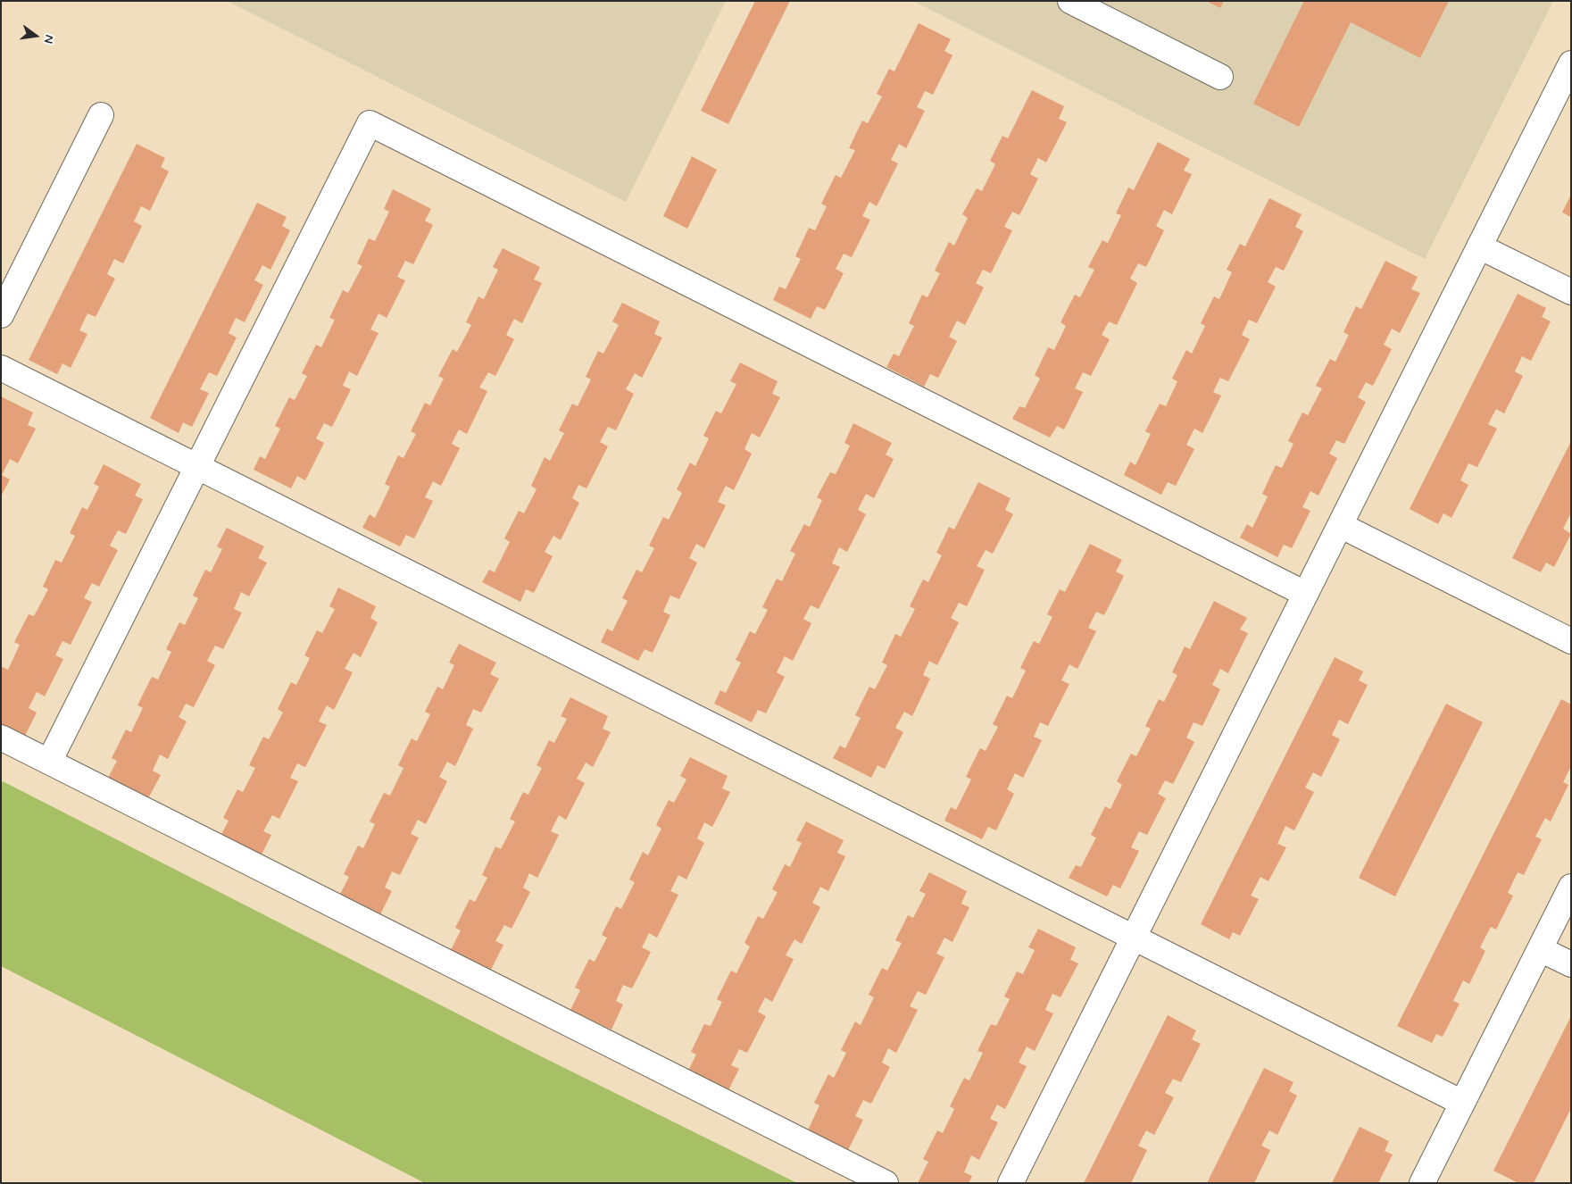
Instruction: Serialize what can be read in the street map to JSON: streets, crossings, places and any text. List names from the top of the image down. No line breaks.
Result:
{"north":"right"}
